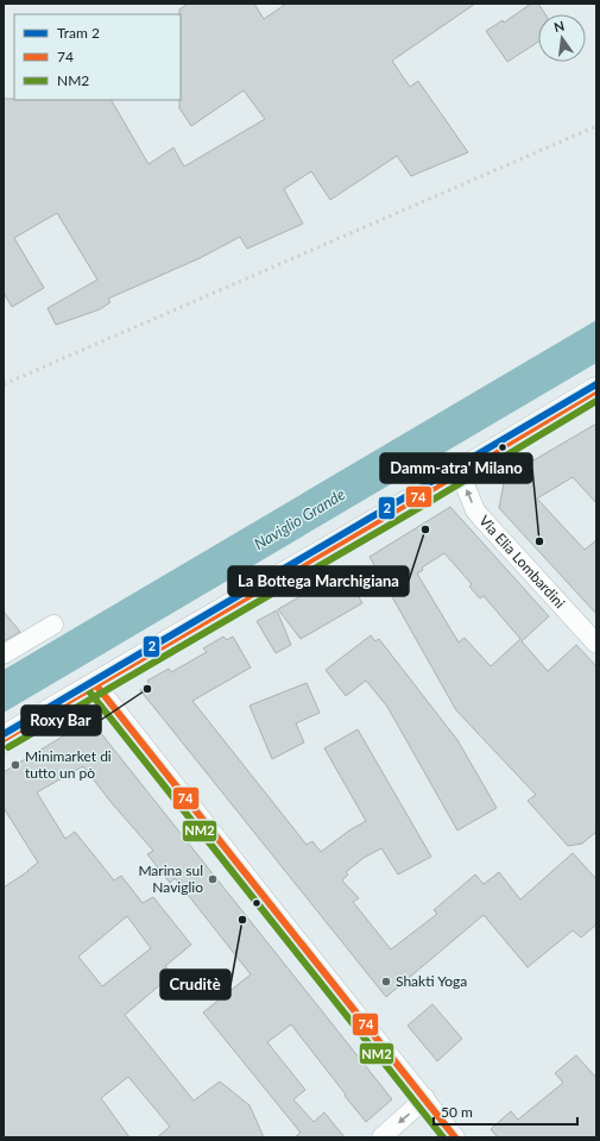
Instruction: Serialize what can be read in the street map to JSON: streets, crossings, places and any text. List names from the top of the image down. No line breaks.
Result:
{"streets":{"street":["Via Elia Lombardini"]},"one_way":["Via Elia Lombardini"],"water":["Naviglio Grande"],"places":["La Bottega Marchigiana","Damm-atra' Milano","Roxy Bar","Minimarket di tutto un pò","Marina sul Naviglio","Cruditè","Shakti Yoga"],"lines":["tram line 2","transit line 74","transit line NM2"],"legend":["Tram 2","74","NM2"],"scale_bar":"50 m","north":"top"}
